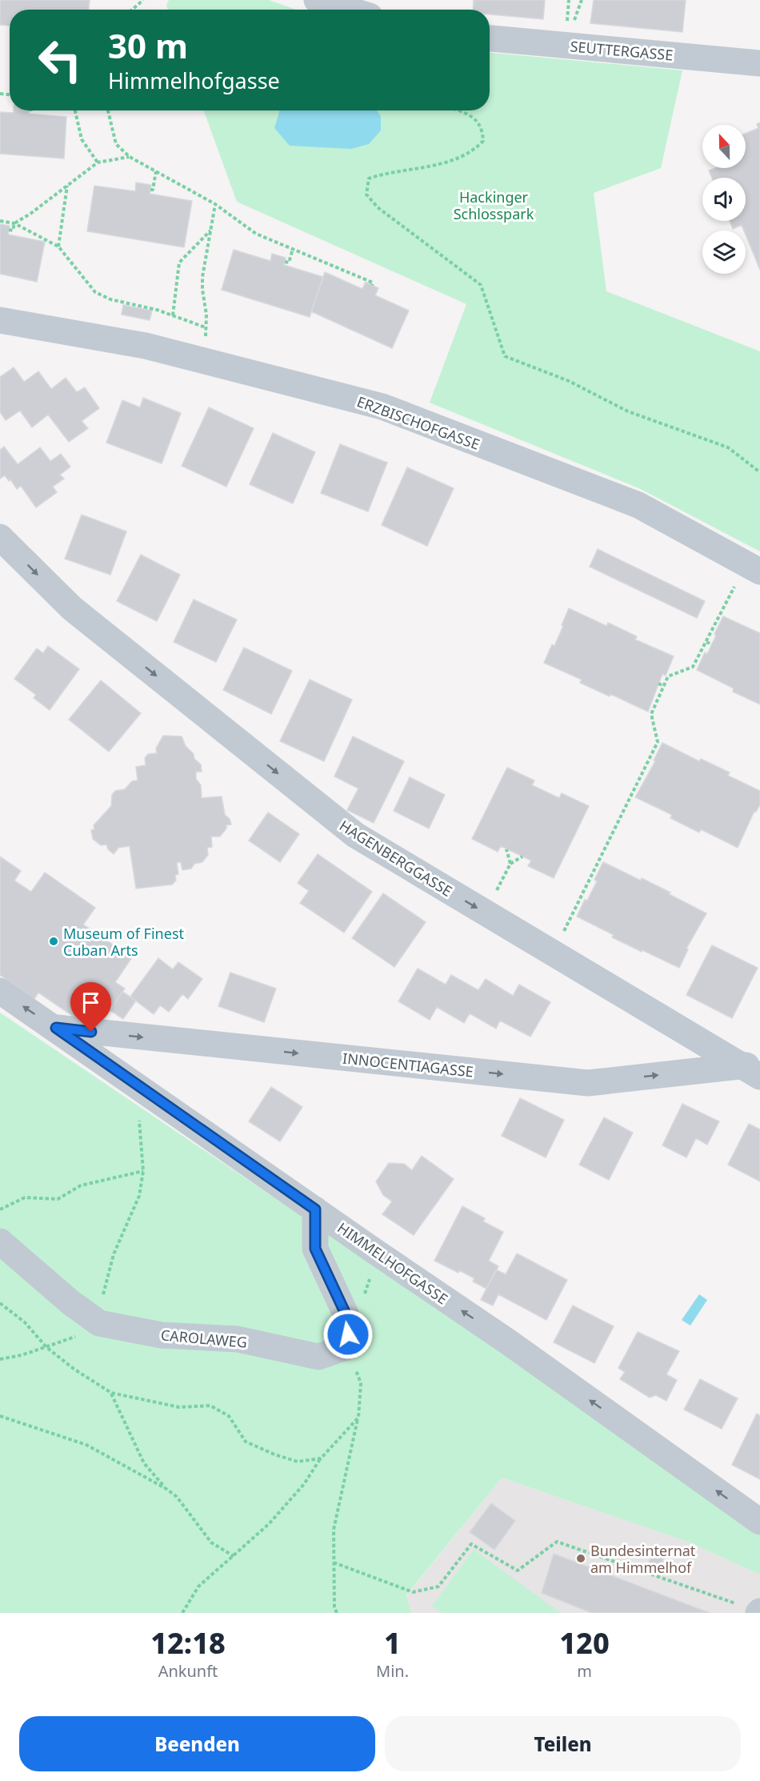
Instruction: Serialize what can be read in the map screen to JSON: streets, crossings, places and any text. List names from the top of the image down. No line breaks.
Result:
{"streets":{"street":["SEUTTERGASSE","ERZBISCHOFGASSE","HAGENBERGGASSE","INNOCENTIAGASSE","HIMMELHOFGASSE","CAROLAWEG"]},"crossings":[["HAGENBERGGASSE","INNOCENTIAGASSE"],["INNOCENTIAGASSE","HIMMELHOFGASSE"]],"one_way":["HAGENBERGGASSE","INNOCENTIAGASSE","HIMMELHOFGASSE"],"parks":["Hackinger Schlosspark"],"places":["Museum of Finest Cuban Arts","Bundesinternat am Himmelhof"],"north":"top","page":{"turn":["30 m","Himmelhofgasse"],"eta":["12:18","Ankunft","1","Min.","120","m"],"buttons":["Beenden","Teilen"]}}
